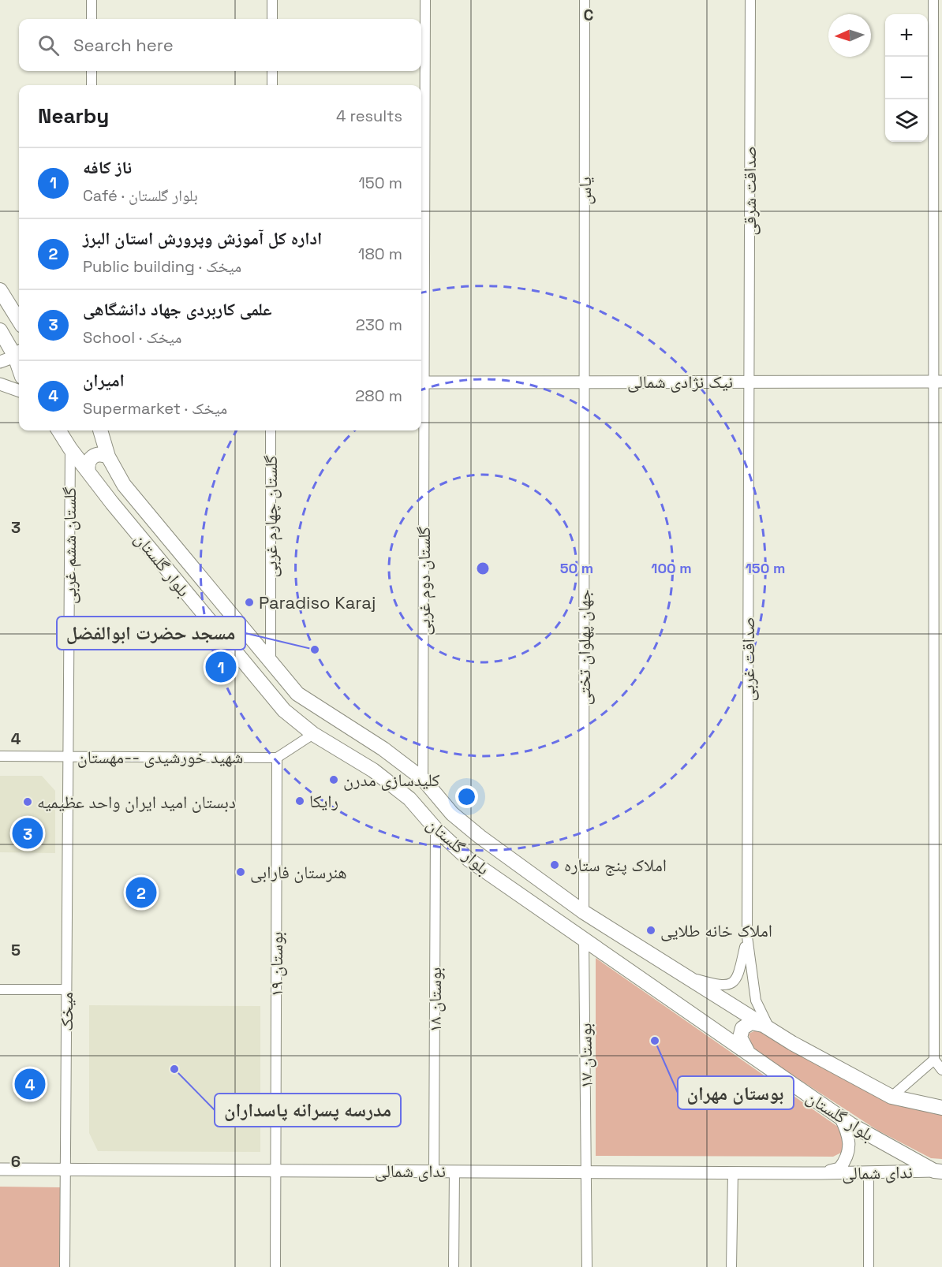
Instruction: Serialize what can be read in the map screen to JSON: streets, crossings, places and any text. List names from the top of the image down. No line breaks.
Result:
{"streets":{"main road":["بلوار گلستان"],"street":["یاس","صداقت شرقی","نیک نژادی شمالی","گلستان چهارم غربی","گلستان ششم غربی","گلستان دوم غربی","جهان پهلوان تختی","صداقت غربی","شهید خورشیدی --مهستان","بوستان ۱۹","بوستان ۱۸","میخک","بوستان ۱۷","ندای شمالی"]},"crossings":[["یاس","نیک نژادی شمالی"],["یاس","جهان پهلوان تختی"],["صداقت شرقی","نیک نژادی شمالی"],["صداقت شرقی","صداقت غربی"],["نیک نژادی شمالی","گلستان دوم غربی"],["نیک نژادی شمالی","جهان پهلوان تختی"],["نیک نژادی شمالی","صداقت غربی"],["گلستان چهارم غربی","بلوار گلستان"],["گلستان ششم غربی","بلوار گلستان"],["گلستان ششم غربی","شهید خورشیدی --مهستان"],["گلستان ششم غربی","میخک"],["بلوار گلستان","گلستان دوم غربی"],["بلوار گلستان","جهان پهلوان تختی"],["بلوار گلستان","صداقت غربی"],["بلوار گلستان","بوستان ۱۸"],["بلوار گلستان","بوستان ۱۷"],["بلوار گلستان","ندای شمالی"],["شهید خورشیدی --مهستان","بوستان ۱۹"],["شهید خورشیدی --مهستان","میخک"],["بوستان ۱۹","ندای شمالی"],["بوستان ۱۸","ندای شمالی"],["میخک","ندای شمالی"],["بوستان ۱۷","ندای شمالی"]],"places":["Paradiso Karaj","مسجد حضرت ابوالفضل","کلیدسازی مدرن","رایکا","دبستان امید ایران واحد عظیمیه","املاک پنج ستاره","هنرستان فارابی","املاک خانه طلایی","بوستان مهران","مدرسه پسرانه پاسداران"],"north":"left","page":{"map_buttons":["+","−"],"search":"Search here","heading":["Nearby","4 results"],"list":[{"mark":"1","name":"ناز کافه","note":"Café · بلوار گلستان","value":"150 m"},{"mark":"2","name":"اداره کل آموزش وپرورش استان البرز","note":"Public building · میخک","value":"180 m"},{"mark":"3","name":"علمی کاربردی جهاد دانشگاهی","note":"School · میخک","value":"230 m"},{"mark":"4","name":"امیران","note":"Supermarket · میخک","value":"280 m"}],"pins":["1","3","2","4"]},"grid":{"columns":["C"],"rows":["3","4","5","6"]},"rings":["50 m","100 m","150 m"]}
